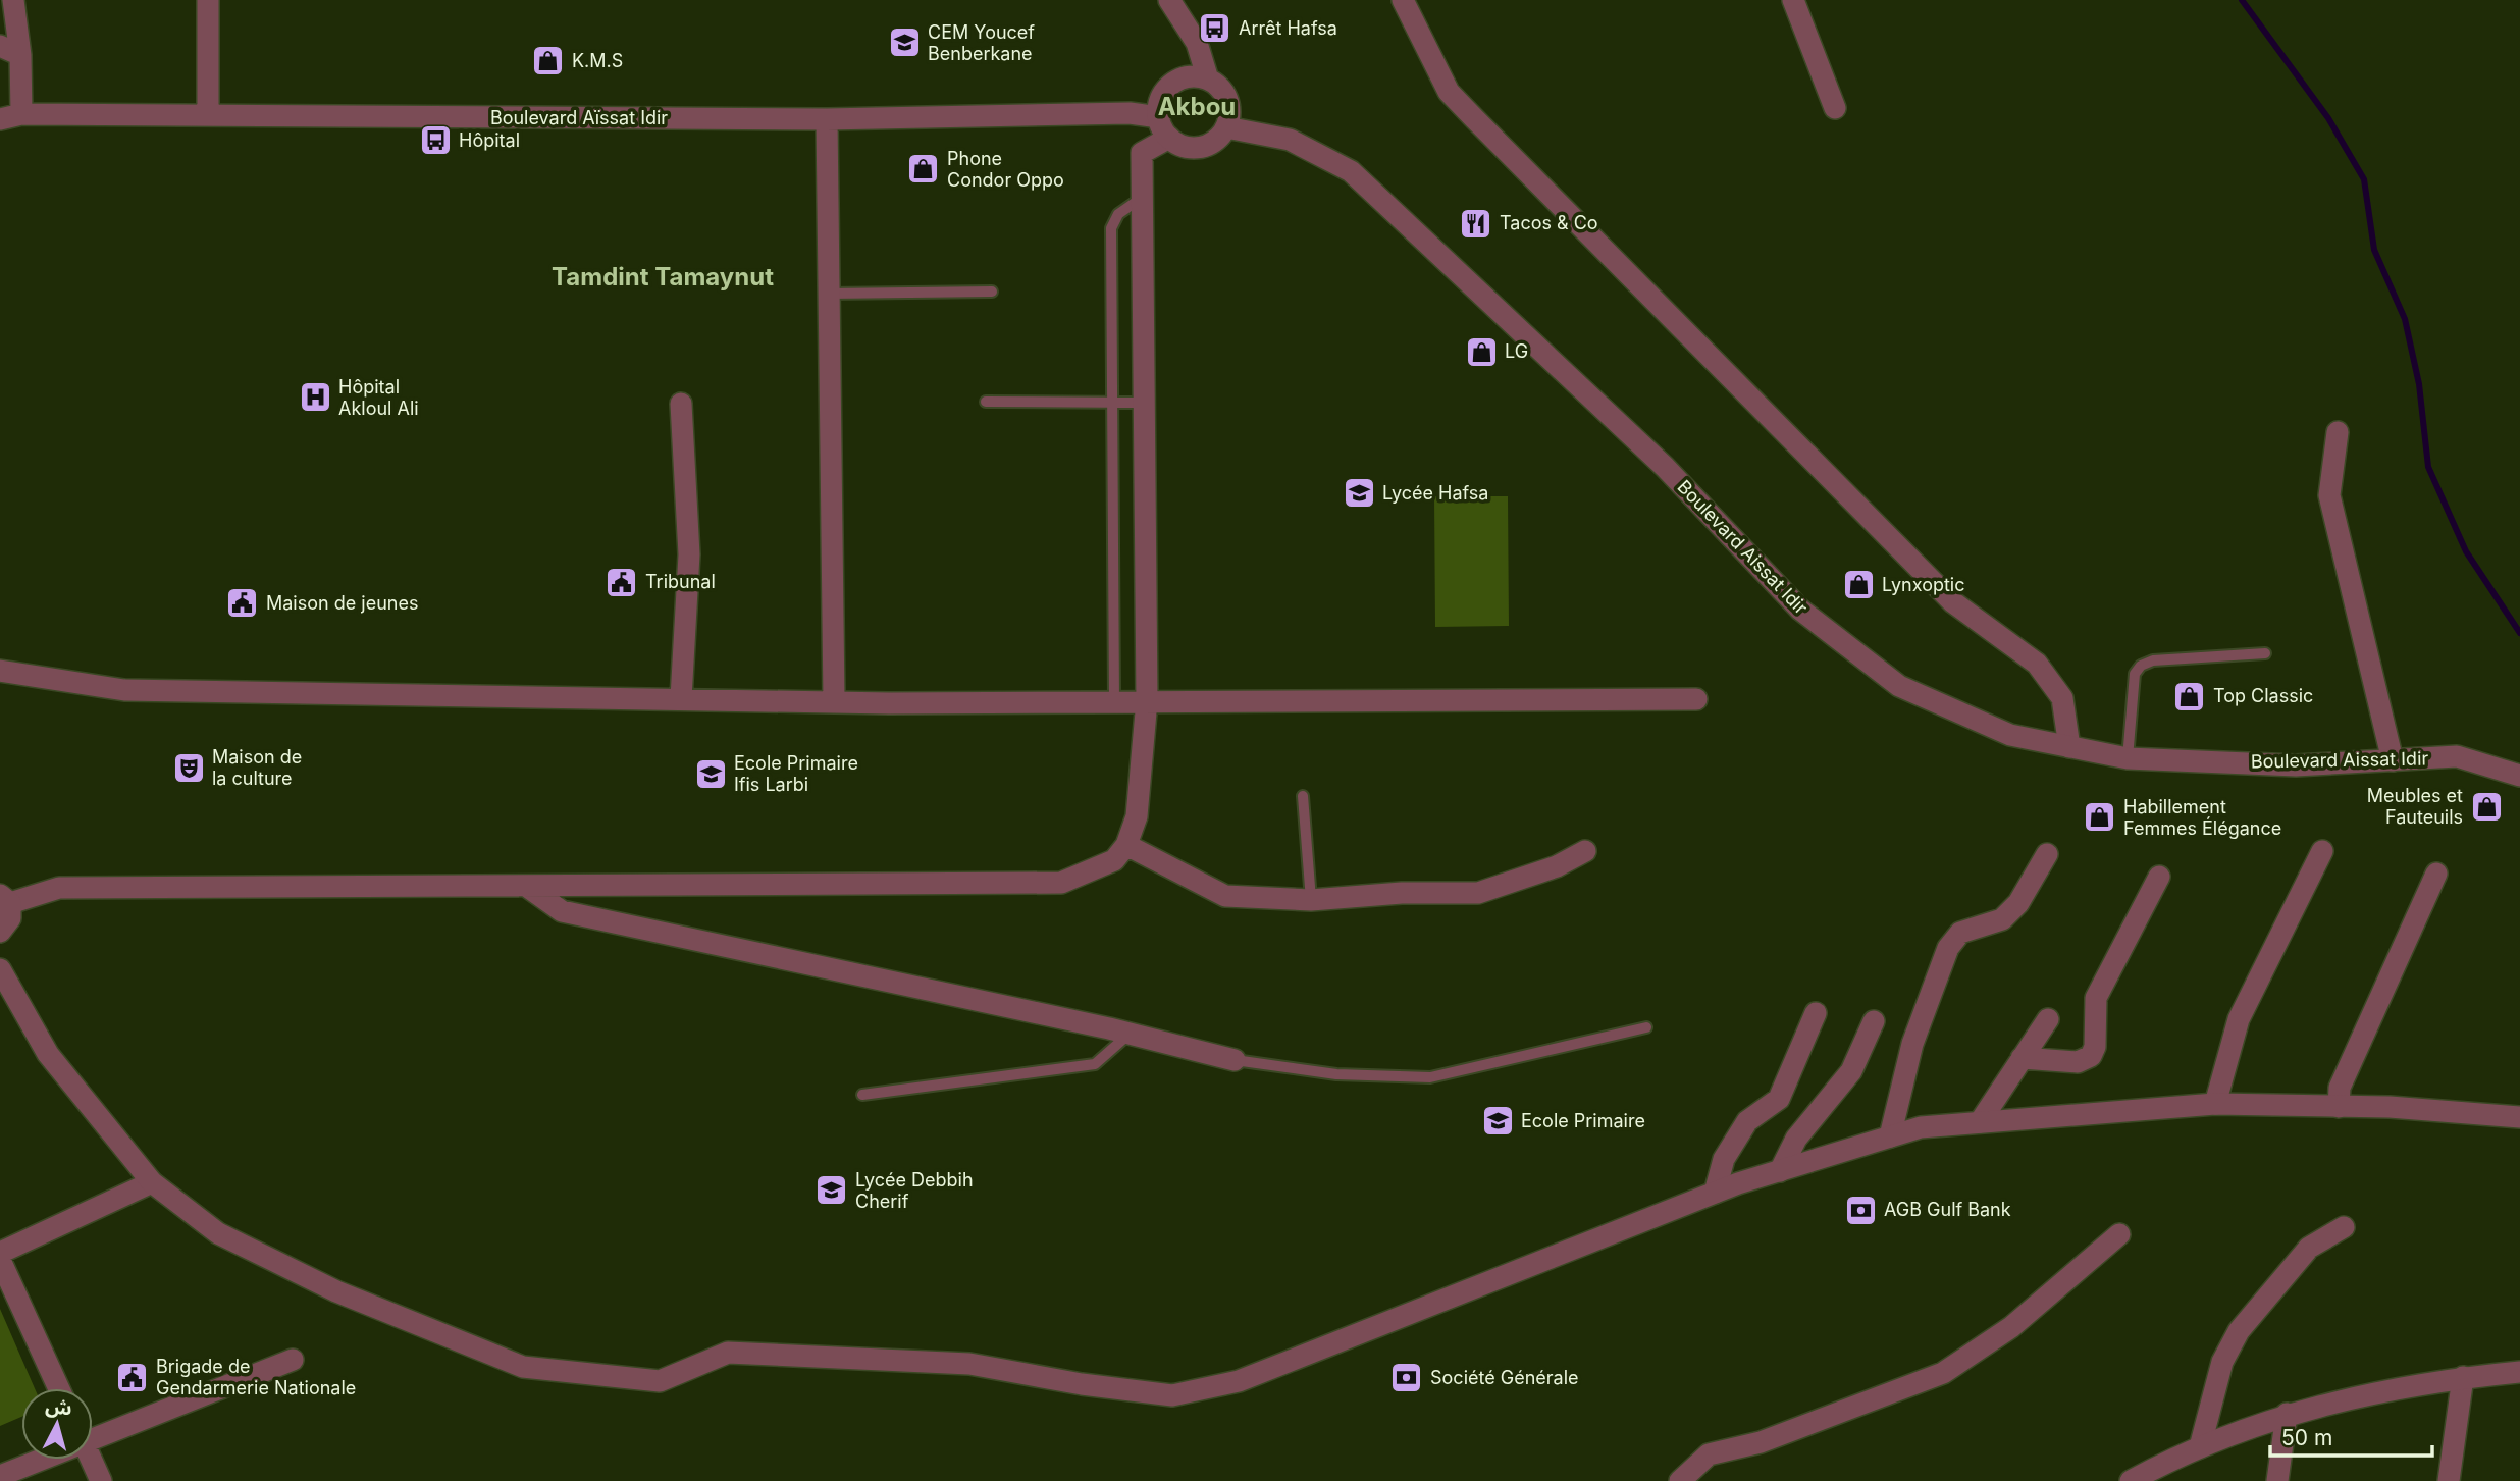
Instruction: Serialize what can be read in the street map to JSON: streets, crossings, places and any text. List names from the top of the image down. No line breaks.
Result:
{"streets":{"street":["Boulevard Aïssat Idir","Boulevard Aissat Idir"]},"crossings":[["Boulevard Aïssat Idir","Boulevard Aissat Idir"]],"districts":["Akbou","Tamdint Tamaynut"],"places":{"bus stop":["Arrêt Hafsa","Hôpital"],"school or university":["CEM Youcef Benberkane","Lycée Hafsa","Ecole Primaire Ifis Larbi","Ecole Primaire","Lycée Debbih Cherif"],"shop":["K.M.S","Phone Condor Oppo","LG","Lynxoptic","Top Classic","Meubles et Fauteuils","Habillement Femmes Élégance"],"restaurant":["Tacos & Co"],"hospital":["Hôpital Akloul Ali"],"public building":["Tribunal","Maison de jeunes","Brigade de Gendarmerie Nationale"],"theatre":["Maison de la culture"],"bank":["AGB Gulf Bank","Société Générale"]},"scale_bar":"50 m","north":"top"}
